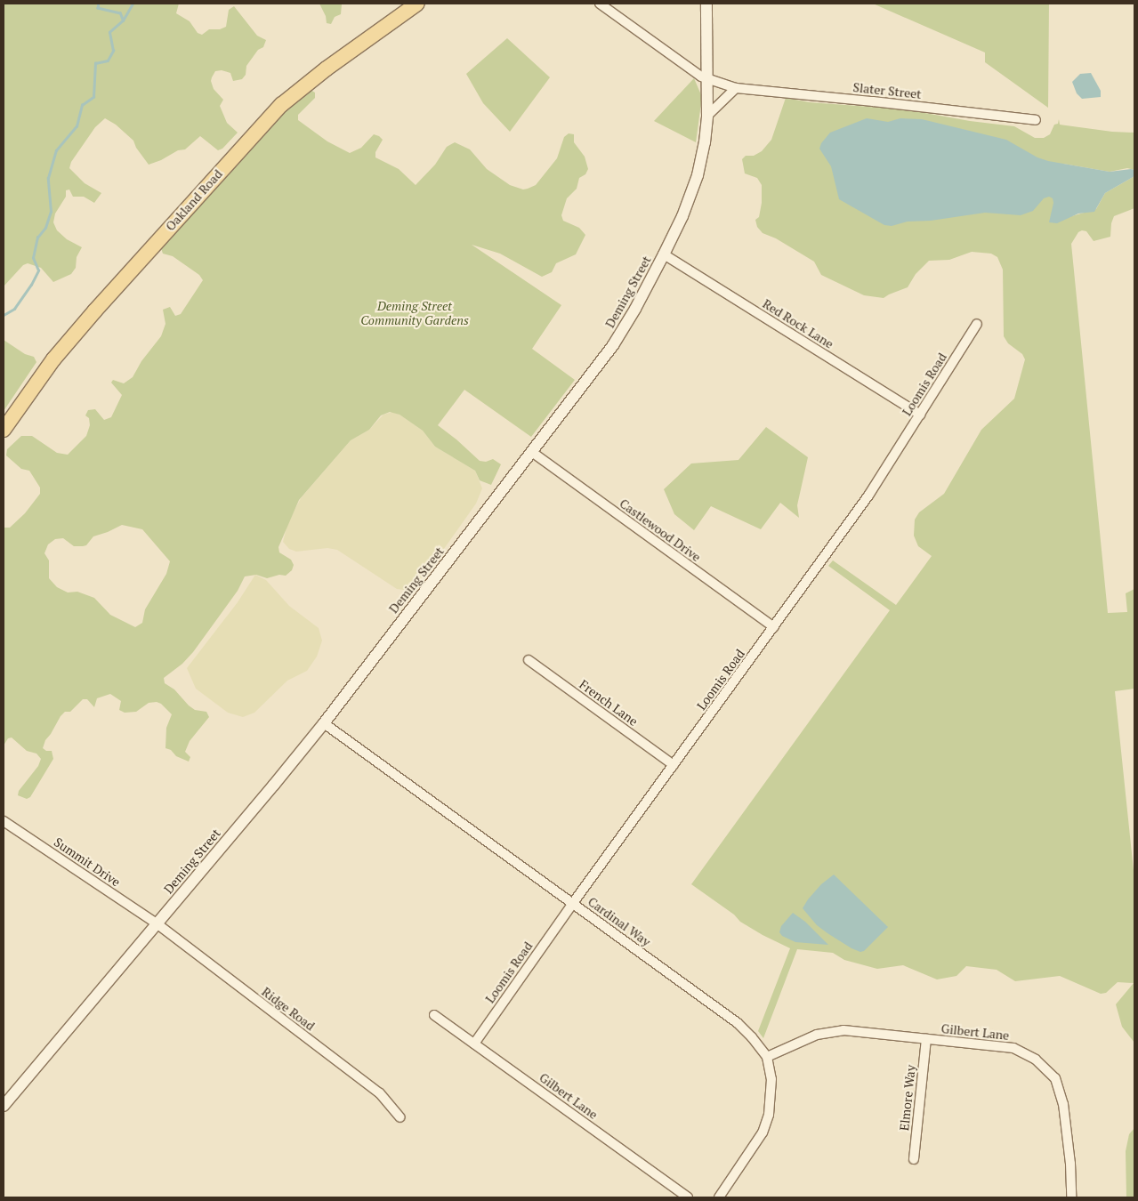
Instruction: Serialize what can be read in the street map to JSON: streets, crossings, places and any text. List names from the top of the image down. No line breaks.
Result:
{"streets":{"main road":["Oakland Road"],"street":["Slater Street","Deming Street","Red Rock Lane","Loomis Road","Castlewood Drive","French Lane","Summit Drive","Cardinal Way","Ridge Road","Gilbert Lane","Elmore Way"]},"crossings":[["Slater Street","Deming Street"],["Deming Street","Red Rock Lane"],["Deming Street","Castlewood Drive"],["Deming Street","Summit Drive"],["Deming Street","Cardinal Way"],["Deming Street","Ridge Road"],["Red Rock Lane","Loomis Road"],["Loomis Road","Castlewood Drive"],["Loomis Road","French Lane"],["Loomis Road","Cardinal Way"],["Loomis Road","Gilbert Lane"],["Summit Drive","Ridge Road"],["Cardinal Way","Gilbert Lane"],["Gilbert Lane","Elmore Way"]],"parks":["Deming Street Community Gardens"]}
